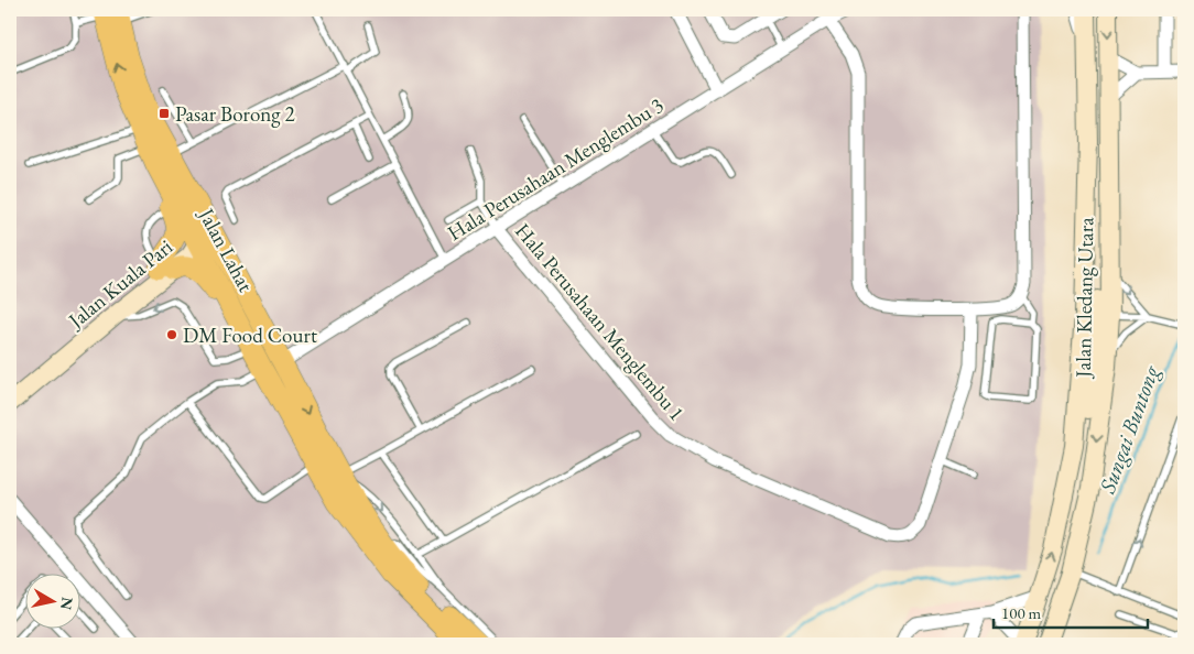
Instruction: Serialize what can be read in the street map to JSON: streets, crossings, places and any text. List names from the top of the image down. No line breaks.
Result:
{"streets":{"main road":["Jalan Lahat","Jalan Kuala Pari","Jalan Kledang Utara"],"street":["Hala Perusahaan Menglembu 3","Hala Perusahaan Menglembu 1"]},"crossings":[["Hala Perusahaan Menglembu 3","Hala Perusahaan Menglembu 1"],["Jalan Lahat","Jalan Kuala Pari"]],"water":["Sungai Buntong"],"places":{"transit":["Pasar Borong 2"],"other":["DM Food Court"]},"scale_bar":"100 m","north":"right"}
